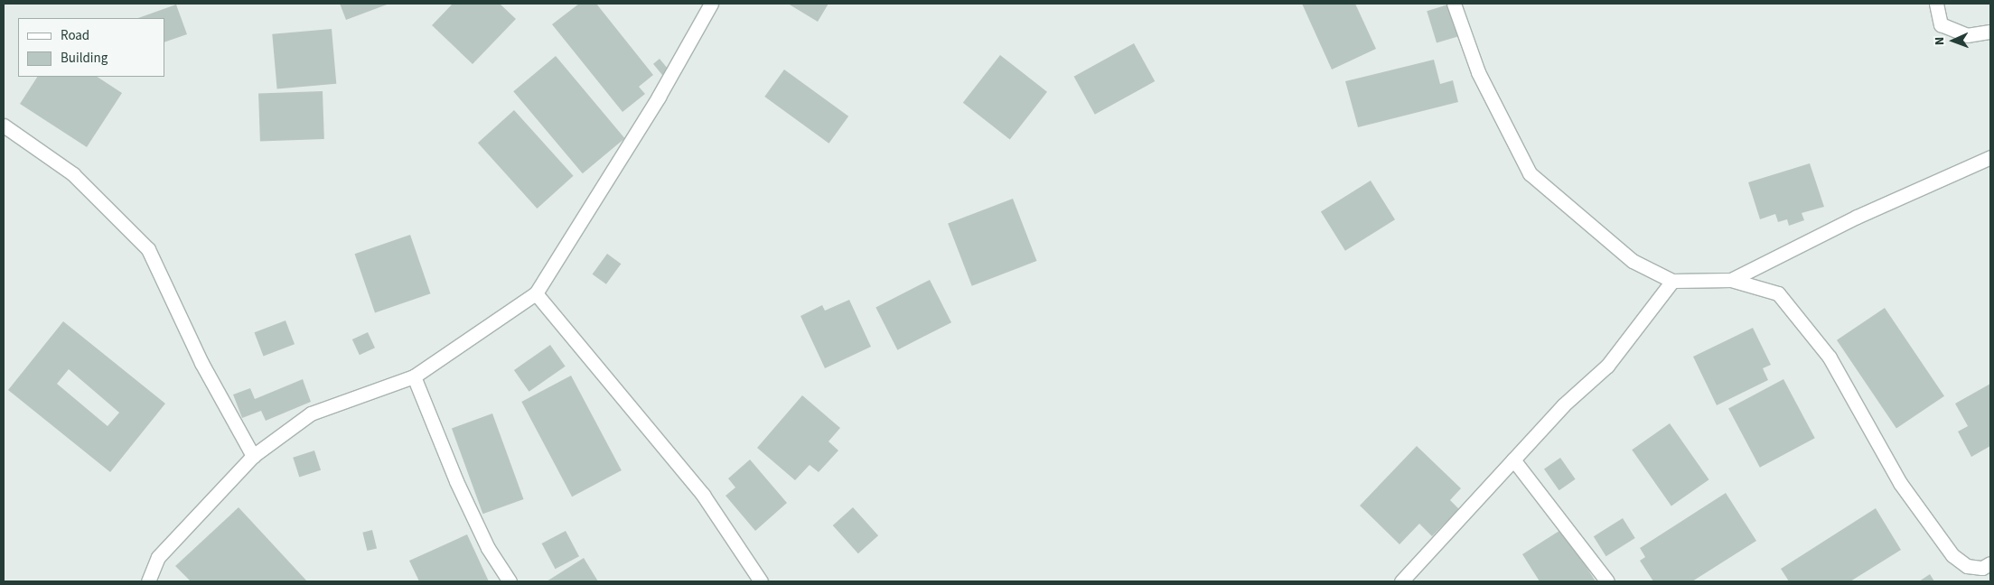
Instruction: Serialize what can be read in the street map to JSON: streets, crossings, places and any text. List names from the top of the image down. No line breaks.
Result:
{"legend":["Road","Building"],"north":"left"}
